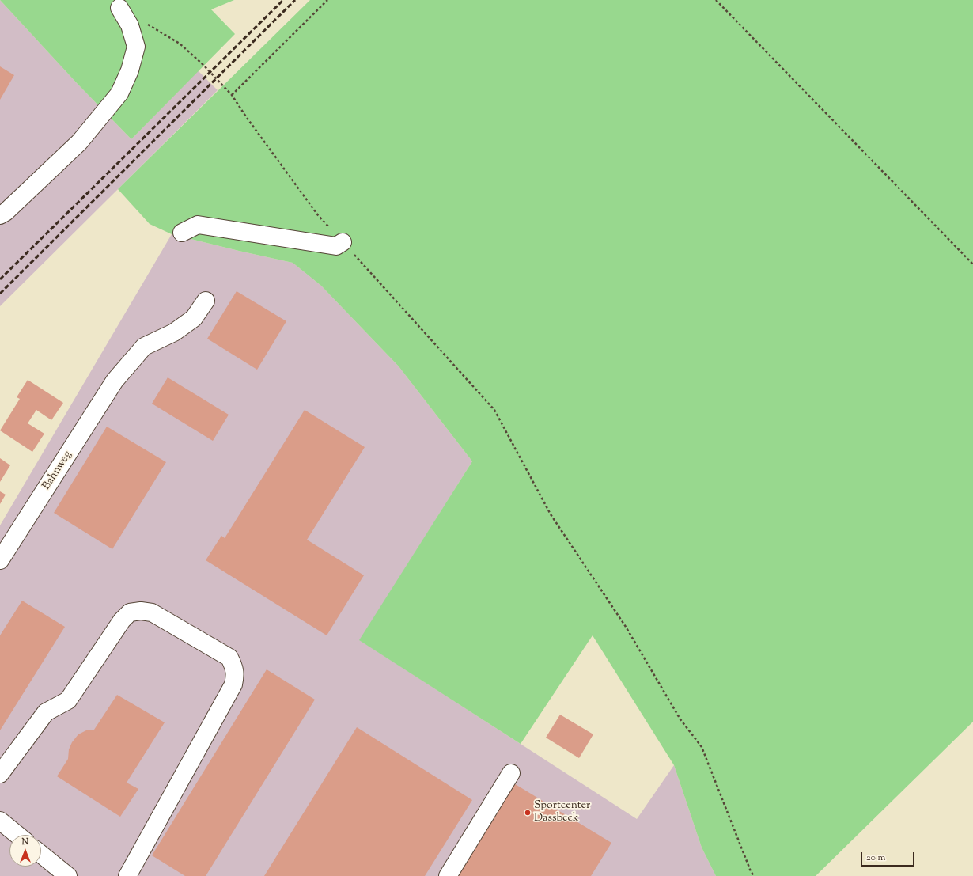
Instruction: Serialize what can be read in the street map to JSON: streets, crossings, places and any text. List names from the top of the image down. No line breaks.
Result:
{"streets":{"street":["Bahnweg"]},"places":["Sportcenter Dassbeck"],"scale_bar":"20 m","north":"top"}
